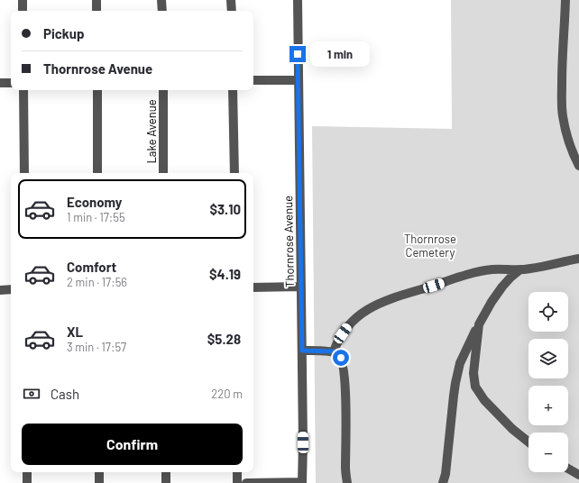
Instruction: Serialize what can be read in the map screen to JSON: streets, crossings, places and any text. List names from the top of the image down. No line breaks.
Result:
{"streets":{"street":["Lake Avenue","Thornrose Avenue"]},"parks":["Thornrose Cemetery"],"page":{"banner":["Pickup","Thornrose Avenue"],"bubble":"1 min","list":[{"name":"Economy","note":"1 min · 17:55","value":"$3.10"},{"name":"Comfort","note":"2 min · 17:56","value":"$4.19"},{"name":"XL","note":"3 min · 17:57","value":"$5.28"}],"map_buttons":["+","−"],"pay":["Cash","220 m"],"buttons":"Confirm"}}
